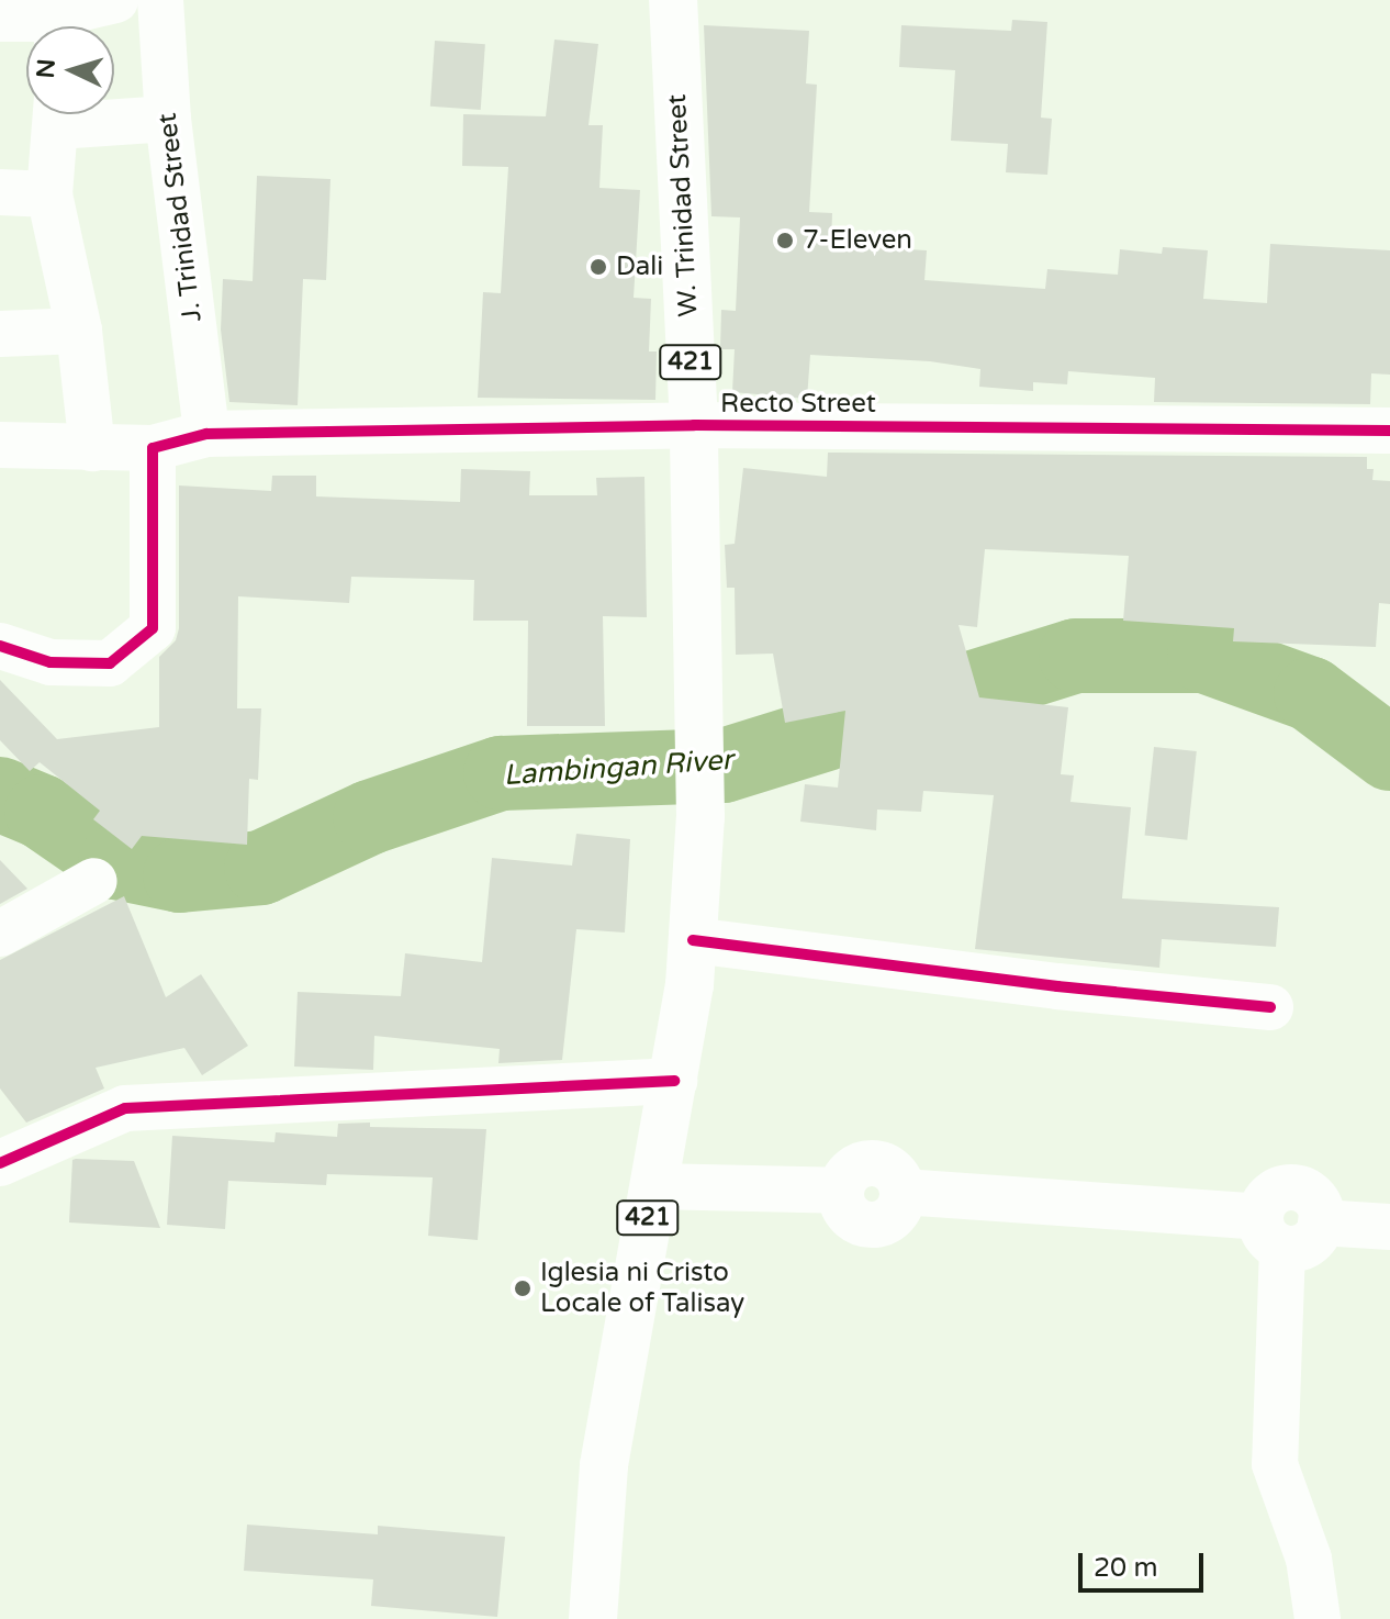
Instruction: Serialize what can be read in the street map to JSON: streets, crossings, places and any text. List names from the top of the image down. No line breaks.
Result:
{"streets":{"main road":["W. Trinidad Street","421"],"street":["J. Trinidad Street","Recto Street"]},"crossings":[["W. Trinidad Street","421"],["W. Trinidad Street","Recto Street"],["J. Trinidad Street","Recto Street"]],"water":["Lambingan River"],"places":["7-Eleven","Dali","Iglesia ni Cristo Locale of Talisay"],"scale_bar":"20 m","north":"left"}
